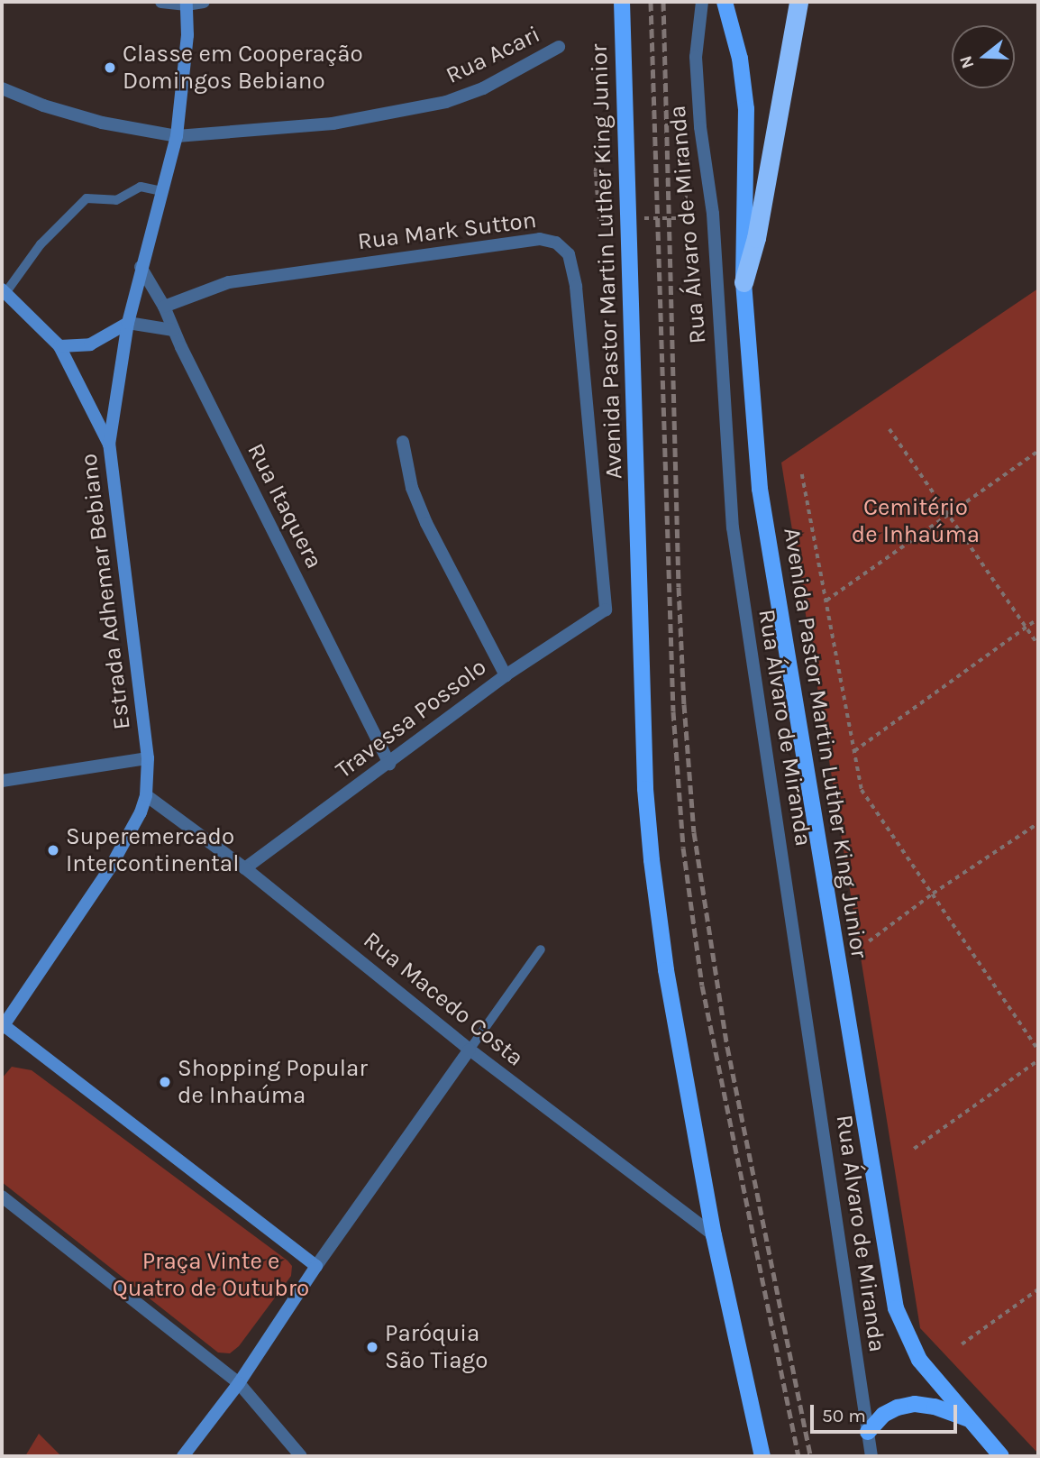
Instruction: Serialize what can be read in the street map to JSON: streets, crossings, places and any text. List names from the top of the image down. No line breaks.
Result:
{"streets":{"main road":["Avenida Pastor Martin Luther King Junior","Estrada Adhemar Bebiano"],"street":["Rua Acari","Rua Álvaro de Miranda","Rua Mark Sutton","Rua Itaquera","Travessa Possolo","Rua Macedo Costa"]},"crossings":[["Rua Acari","Estrada Adhemar Bebiano"],["Rua Mark Sutton","Rua Itaquera"],["Rua Mark Sutton","Travessa Possolo"],["Avenida Pastor Martin Luther King Junior","Rua Macedo Costa"],["Rua Itaquera","Estrada Adhemar Bebiano"],["Rua Itaquera","Travessa Possolo"],["Estrada Adhemar Bebiano","Rua Macedo Costa"],["Travessa Possolo","Rua Macedo Costa"]],"parks":["Cemitério de Inhaúma","Praça Vinte e Quatro de Outubro"],"places":["Classe em Cooperação Domingos Bebiano","Superemercado Intercontinental","Shopping Popular de Inhaúma","Paróquia São Tiago"],"scale_bar":"50 m","north":"left"}
